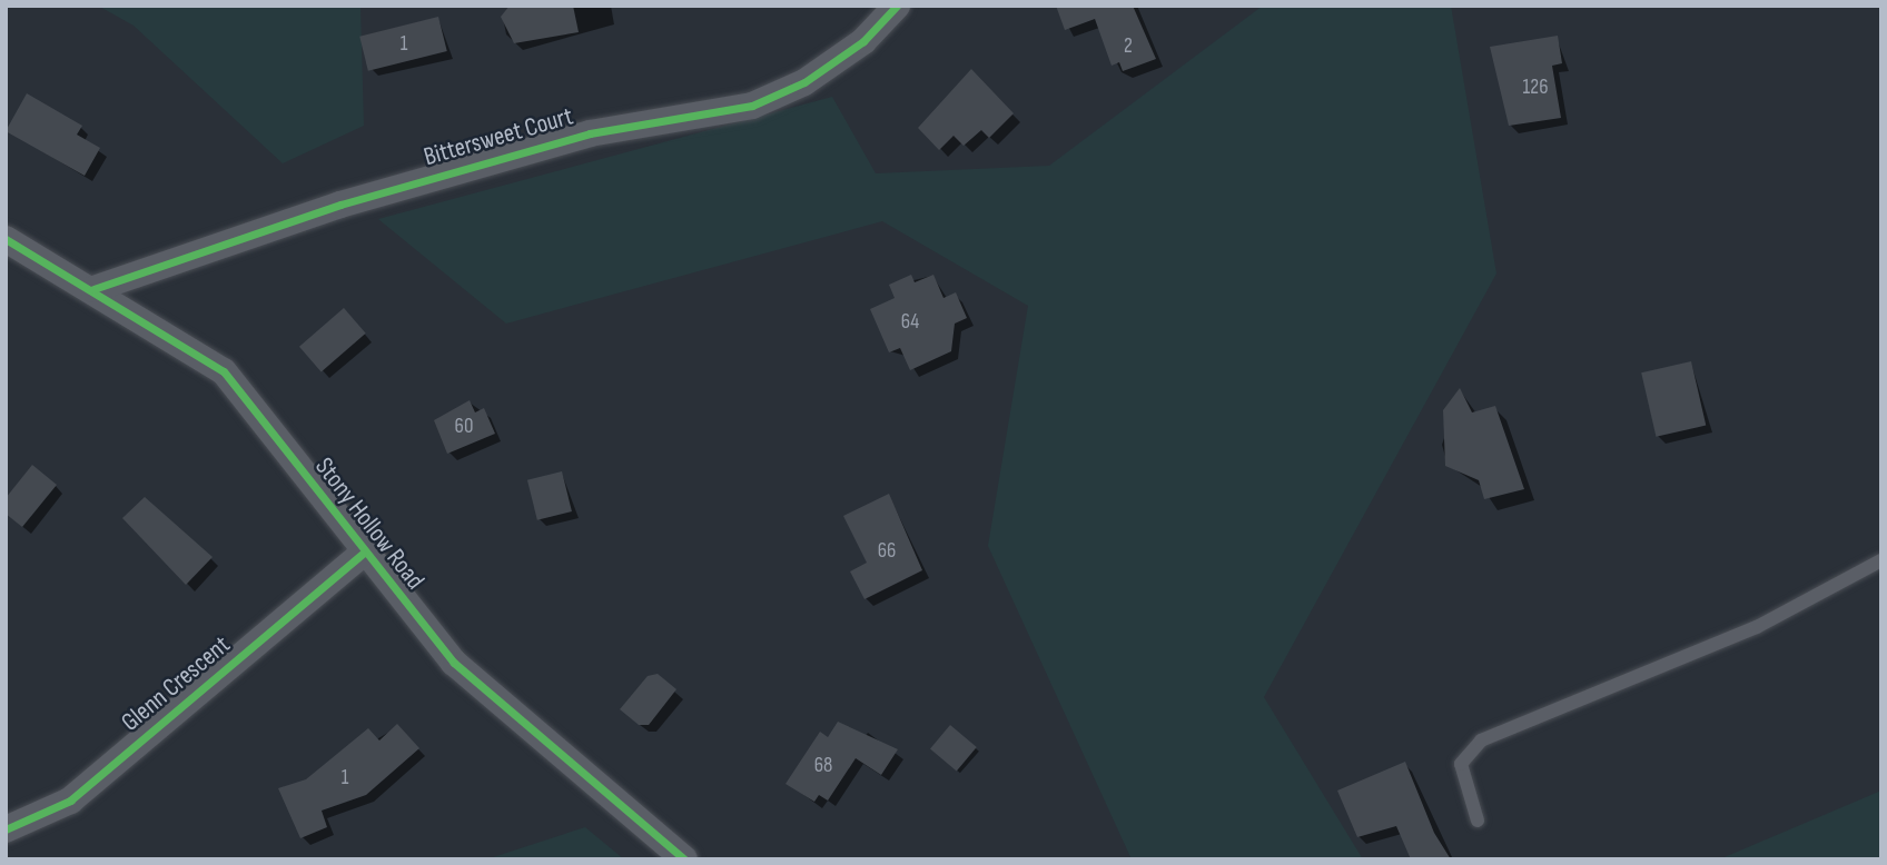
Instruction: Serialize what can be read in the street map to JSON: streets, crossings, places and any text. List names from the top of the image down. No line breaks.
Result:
{"streets":{"street":["Bittersweet Court","Stony Hollow Road","Glenn Crescent"]},"crossings":[["Bittersweet Court","Stony Hollow Road"],["Stony Hollow Road","Glenn Crescent"]],"house_numbers":["1","2","126","64","60","66","68","1"]}
